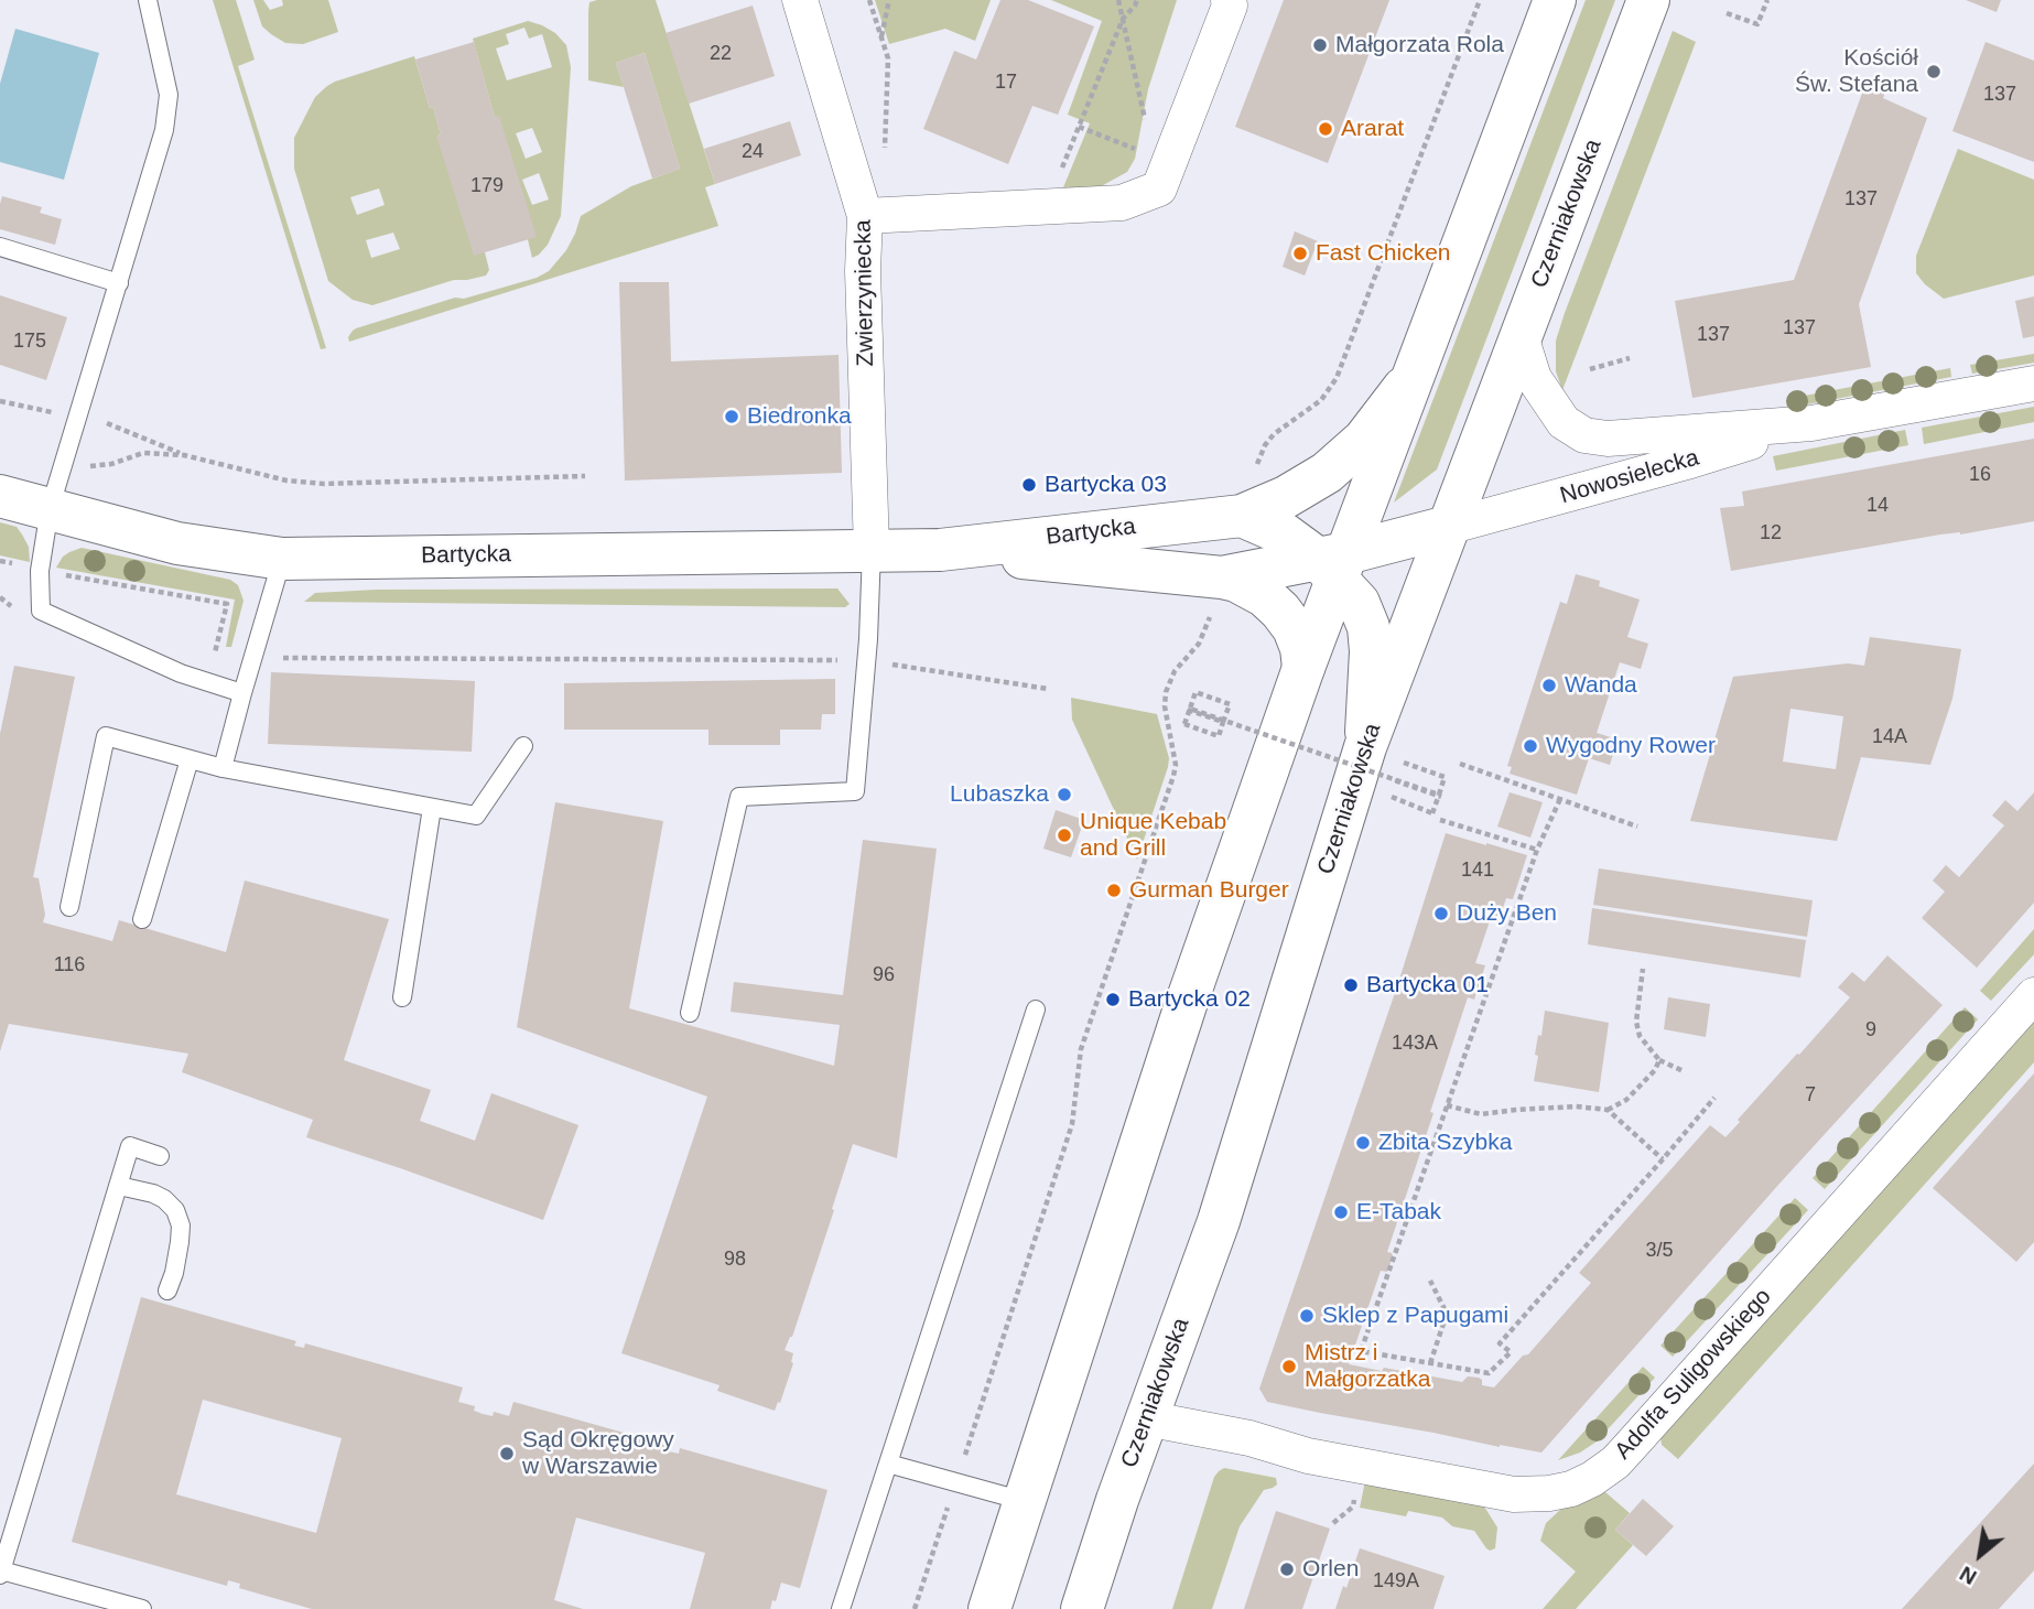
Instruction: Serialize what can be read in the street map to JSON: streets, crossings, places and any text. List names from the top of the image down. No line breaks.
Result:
{"streets":{"main road":["Czerniakowska","Bartycka"],"street":["Zwierzyniecka","Nowosielecka","Adolfa Suligowskiego"]},"crossings":[["Czerniakowska","Nowosielecka"],["Czerniakowska","Bartycka"],["Czerniakowska","Adolfa Suligowskiego"],["Zwierzyniecka","Bartycka"],["Nowosielecka","Bartycka"]],"places":["Małgorzata Rola","Kościół Św. Stefana","Ararat","Fast Chicken","Biedronka","Bartycka 03","Wanda","Wygodny Rower","Lubaszka","Unique Kebab and Grill","Gurman Burger","Duży Ben","Bartycka 01","Bartycka 02","Zbita Szybka","E-Tabak","Sklep z Papugami","Mistrz i Małgorzatka","Sąd Okręgowy w Warszawie","Orlen"],"house_numbers":["22","17","137","24","179","137","137","137","175","16","14","12","14A","141","116","96","9","143A","7","3/5","98","149A"],"north":"bottom left"}
